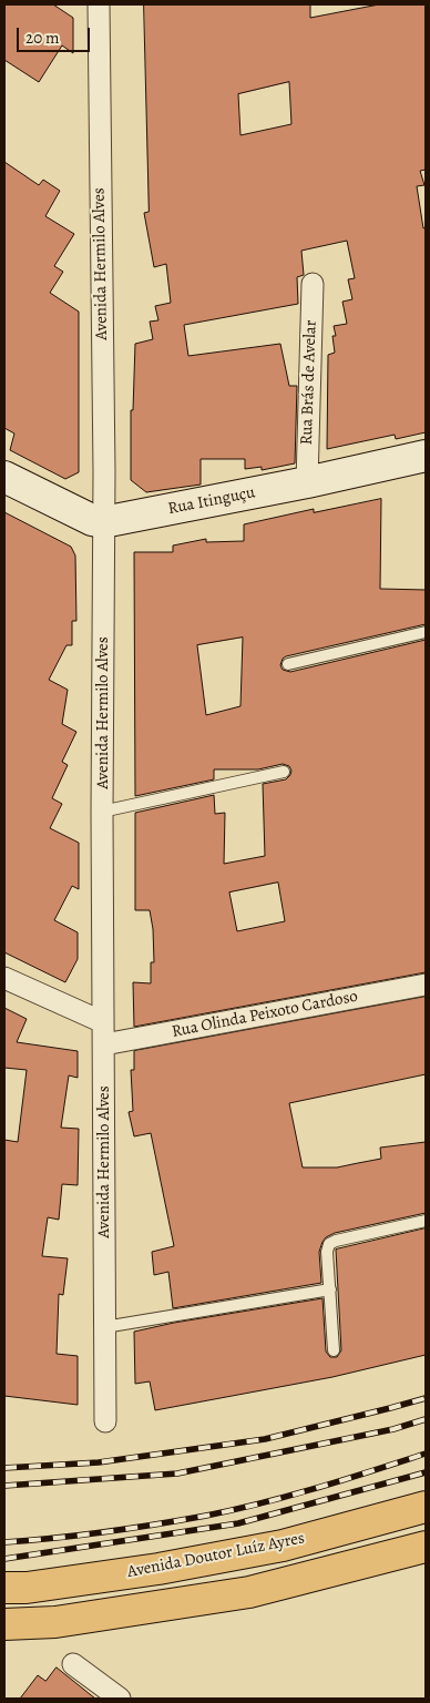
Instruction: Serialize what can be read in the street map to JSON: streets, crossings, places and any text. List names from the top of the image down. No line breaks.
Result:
{"streets":{"highway":["Avenida Doutor Luíz Ayres"],"main road":["Rua Itinguçu"],"street":["Avenida Hermilo Alves","Rua Brás de Avelar","Rua Olinda Peixoto Cardoso"]},"crossings":[["Avenida Hermilo Alves","Rua Itinguçu"],["Avenida Hermilo Alves","Rua Olinda Peixoto Cardoso"],["Rua Brás de Avelar","Rua Itinguçu"]],"scale_bar":"20 m"}
